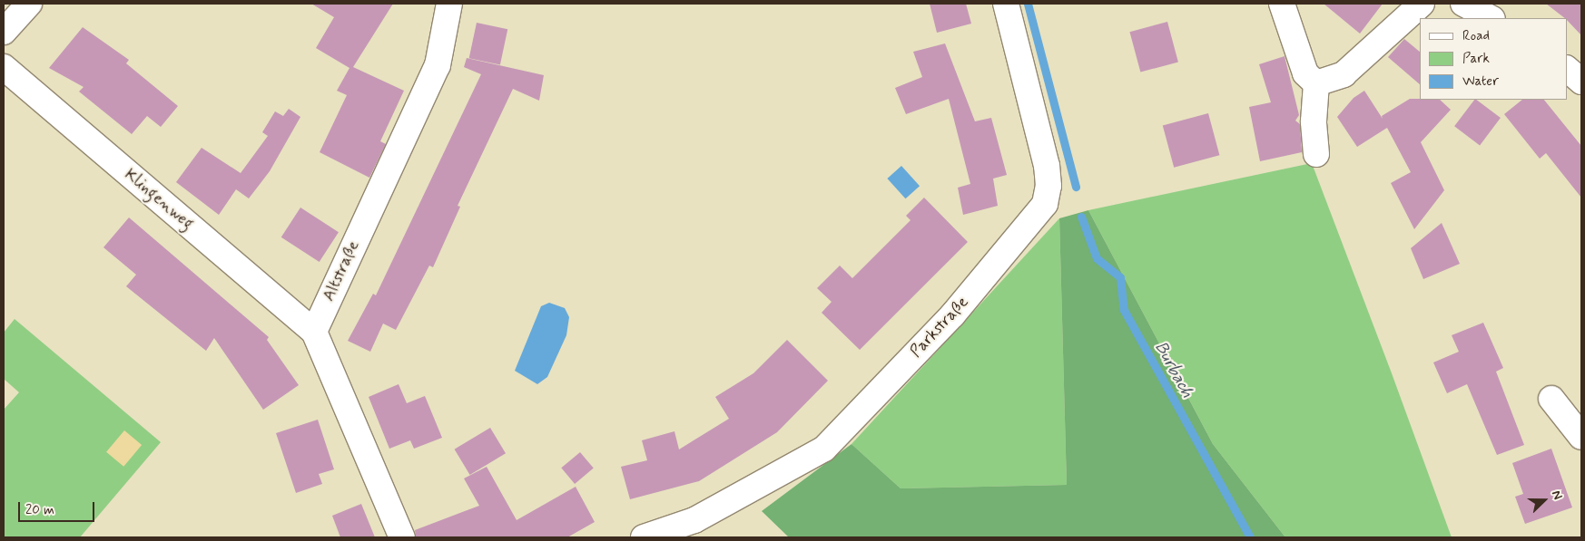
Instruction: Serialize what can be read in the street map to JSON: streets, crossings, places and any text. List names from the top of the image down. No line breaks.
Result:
{"streets":{"street":["Klingenweg","Altstraße","Parkstraße"]},"crossings":[["Klingenweg","Altstraße"]],"water":["Burbach"],"legend":["Road","Park","Water"],"scale_bar":"20 m","north":"right"}
